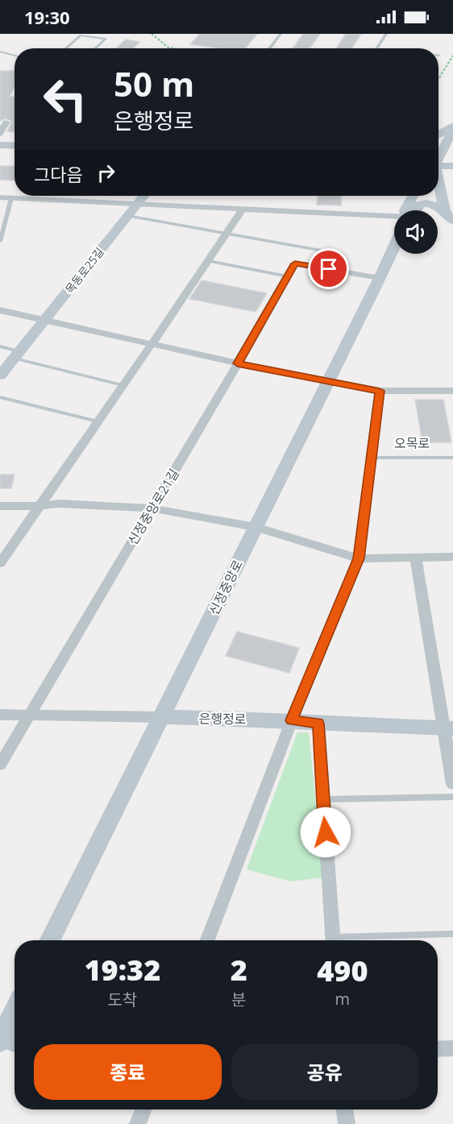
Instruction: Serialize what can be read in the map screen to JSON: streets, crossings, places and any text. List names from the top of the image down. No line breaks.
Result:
{"streets":{"street":["목동로25길","신정중앙로21길","신정중앙로","은행정로"],"lane":["오목로"]},"crossings":[["신정중앙로21길","신정중앙로"],["신정중앙로21길","은행정로"],["신정중앙로","은행정로"]],"page":{"status":"19:30","turn":["50 m","은행정로"],"then":"그다음","eta":["19:32","도착","2","분","490","m"],"buttons":["종료","공유"]}}
